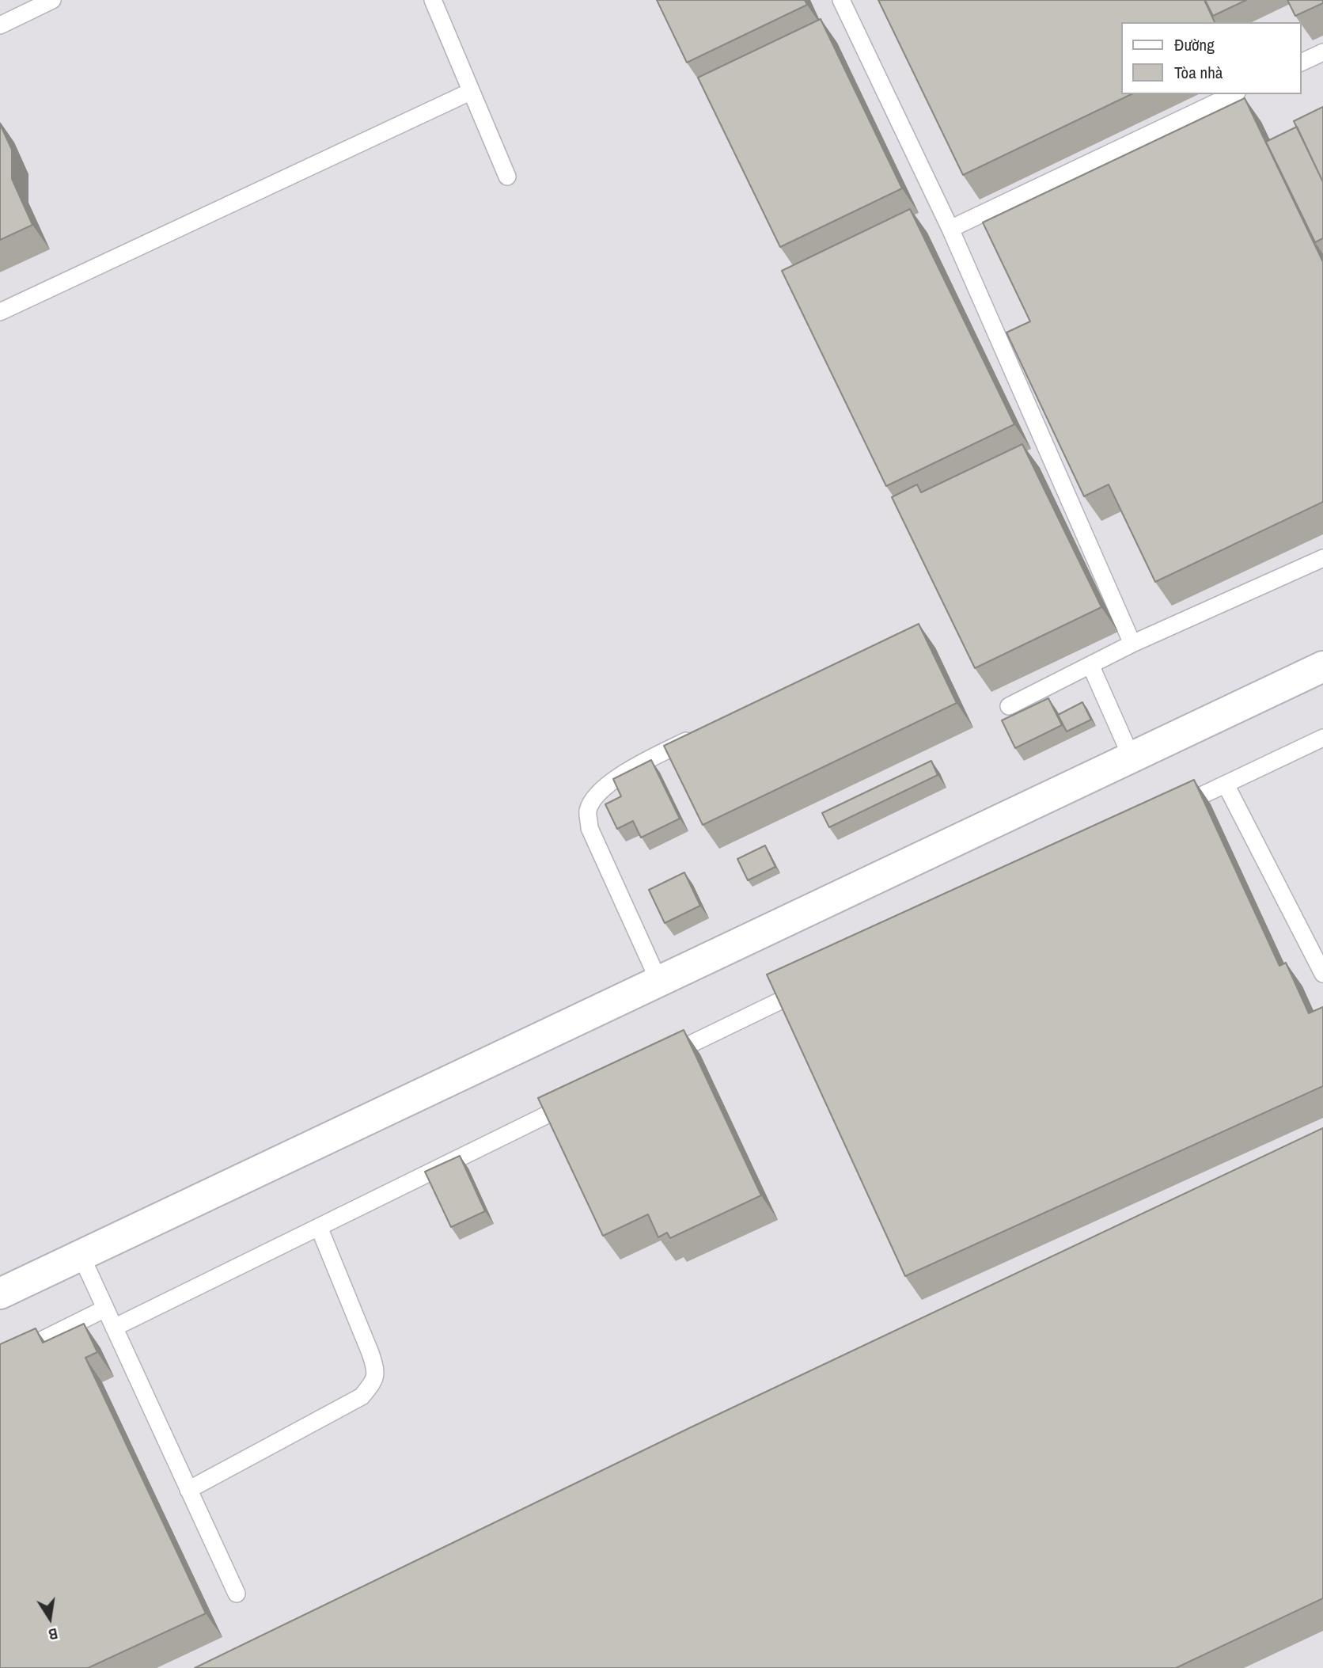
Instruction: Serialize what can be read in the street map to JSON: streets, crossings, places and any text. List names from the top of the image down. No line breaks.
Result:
{"legend":["Đường","Tòa nhà"],"north":"bottom"}
